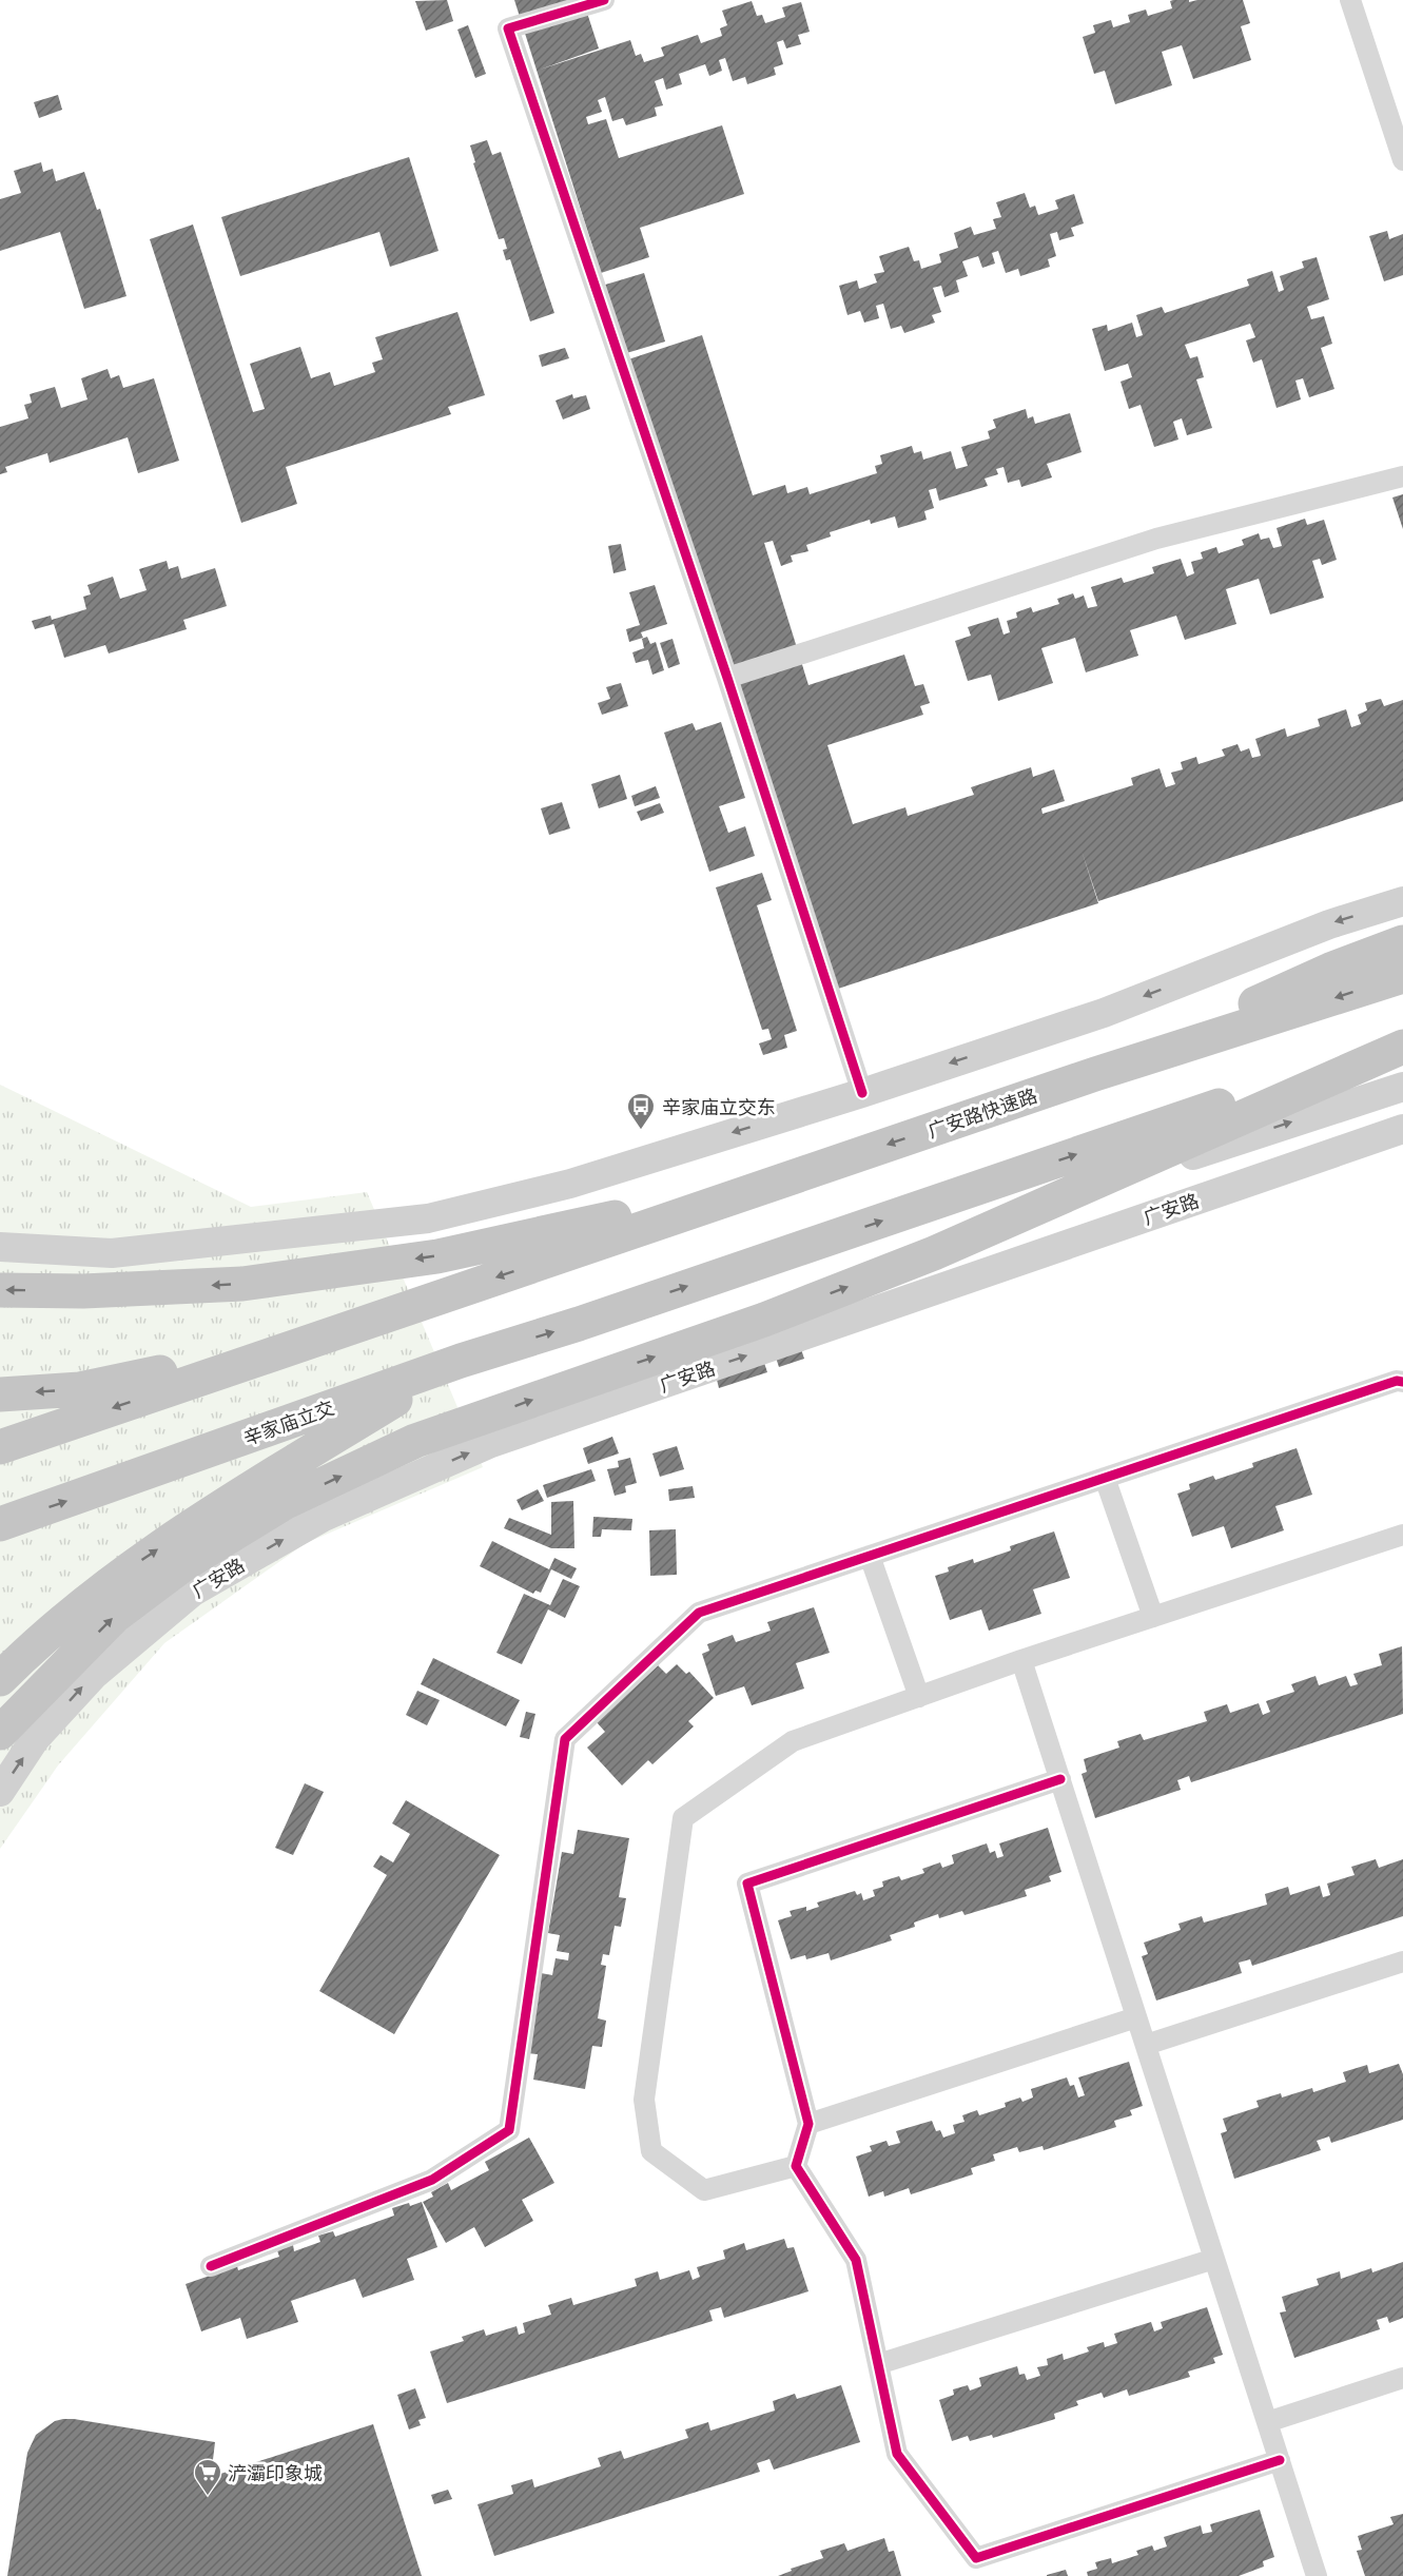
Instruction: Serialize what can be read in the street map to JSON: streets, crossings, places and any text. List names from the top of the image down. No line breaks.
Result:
{"streets":{"highway":["广安路快速路","辛家庙立交"],"main road":["广安路"]},"places":{"bus stop":["辛家庙立交东"],"supermarket":["浐灞印象城"]}}
